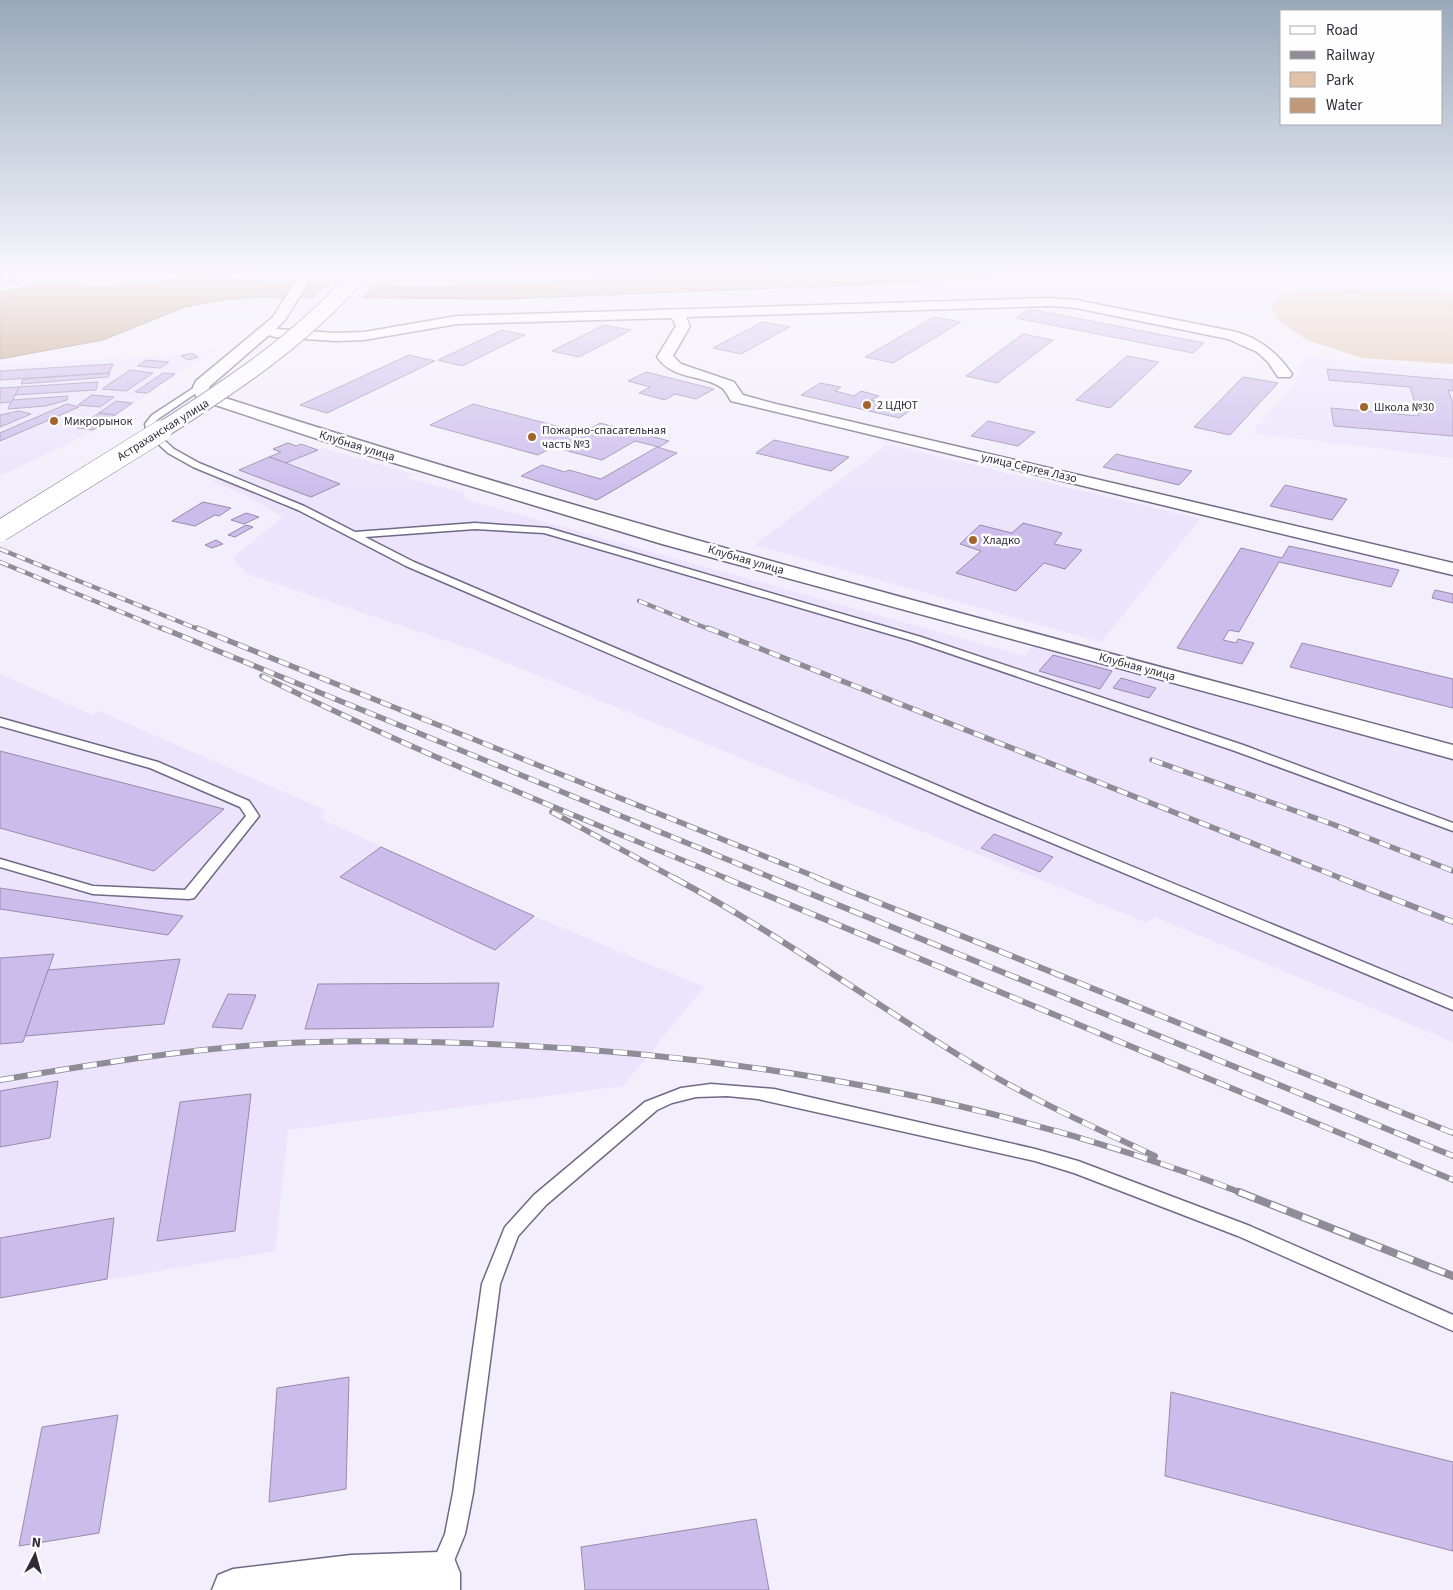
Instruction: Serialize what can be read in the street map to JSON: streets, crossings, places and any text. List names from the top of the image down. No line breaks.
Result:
{"streets":{"main road":["Астраханская улица"],"street":["Клубная улица","улица Сергея Лазо"]},"places":["2 ЦДЮТ","Школа №30","Микрорынок","Пожарно-спасательная часть №3","Хладко"],"legend":["Road","Railway","Park","Water"],"north":"top"}
